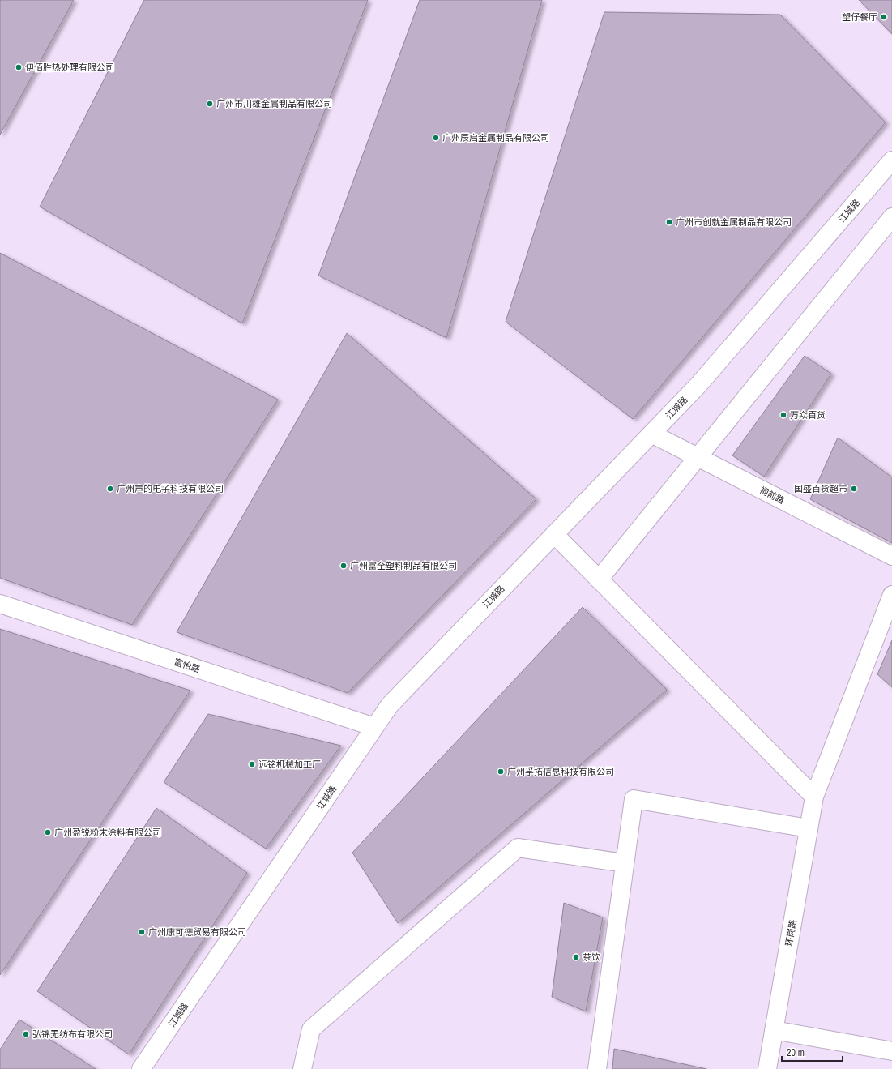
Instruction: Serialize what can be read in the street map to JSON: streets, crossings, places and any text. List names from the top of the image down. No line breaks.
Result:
{"streets":{"street":["江城路","祠前路","富怡路","环岗路"]},"crossings":[["江城路","祠前路"],["江城路","富怡路"]],"places":["望仔餐厅","伊佰胜热处理有限公司","广州市川雄金属制品有限公司","广州辰启金属制品有限公司","广州市创就金属制品有限公司","万众百货","广州声的电子科技有限公司","国盛百货超市","广州富全塑料制品有限公司","远铭机械加工厂","广州孚拓信息科技有限公司","广州盈锐粉末涂料有限公司","广州康可德贸易有限公司","茶饮","弘锦无纺布有限公司"],"scale_bar":"20 m"}
